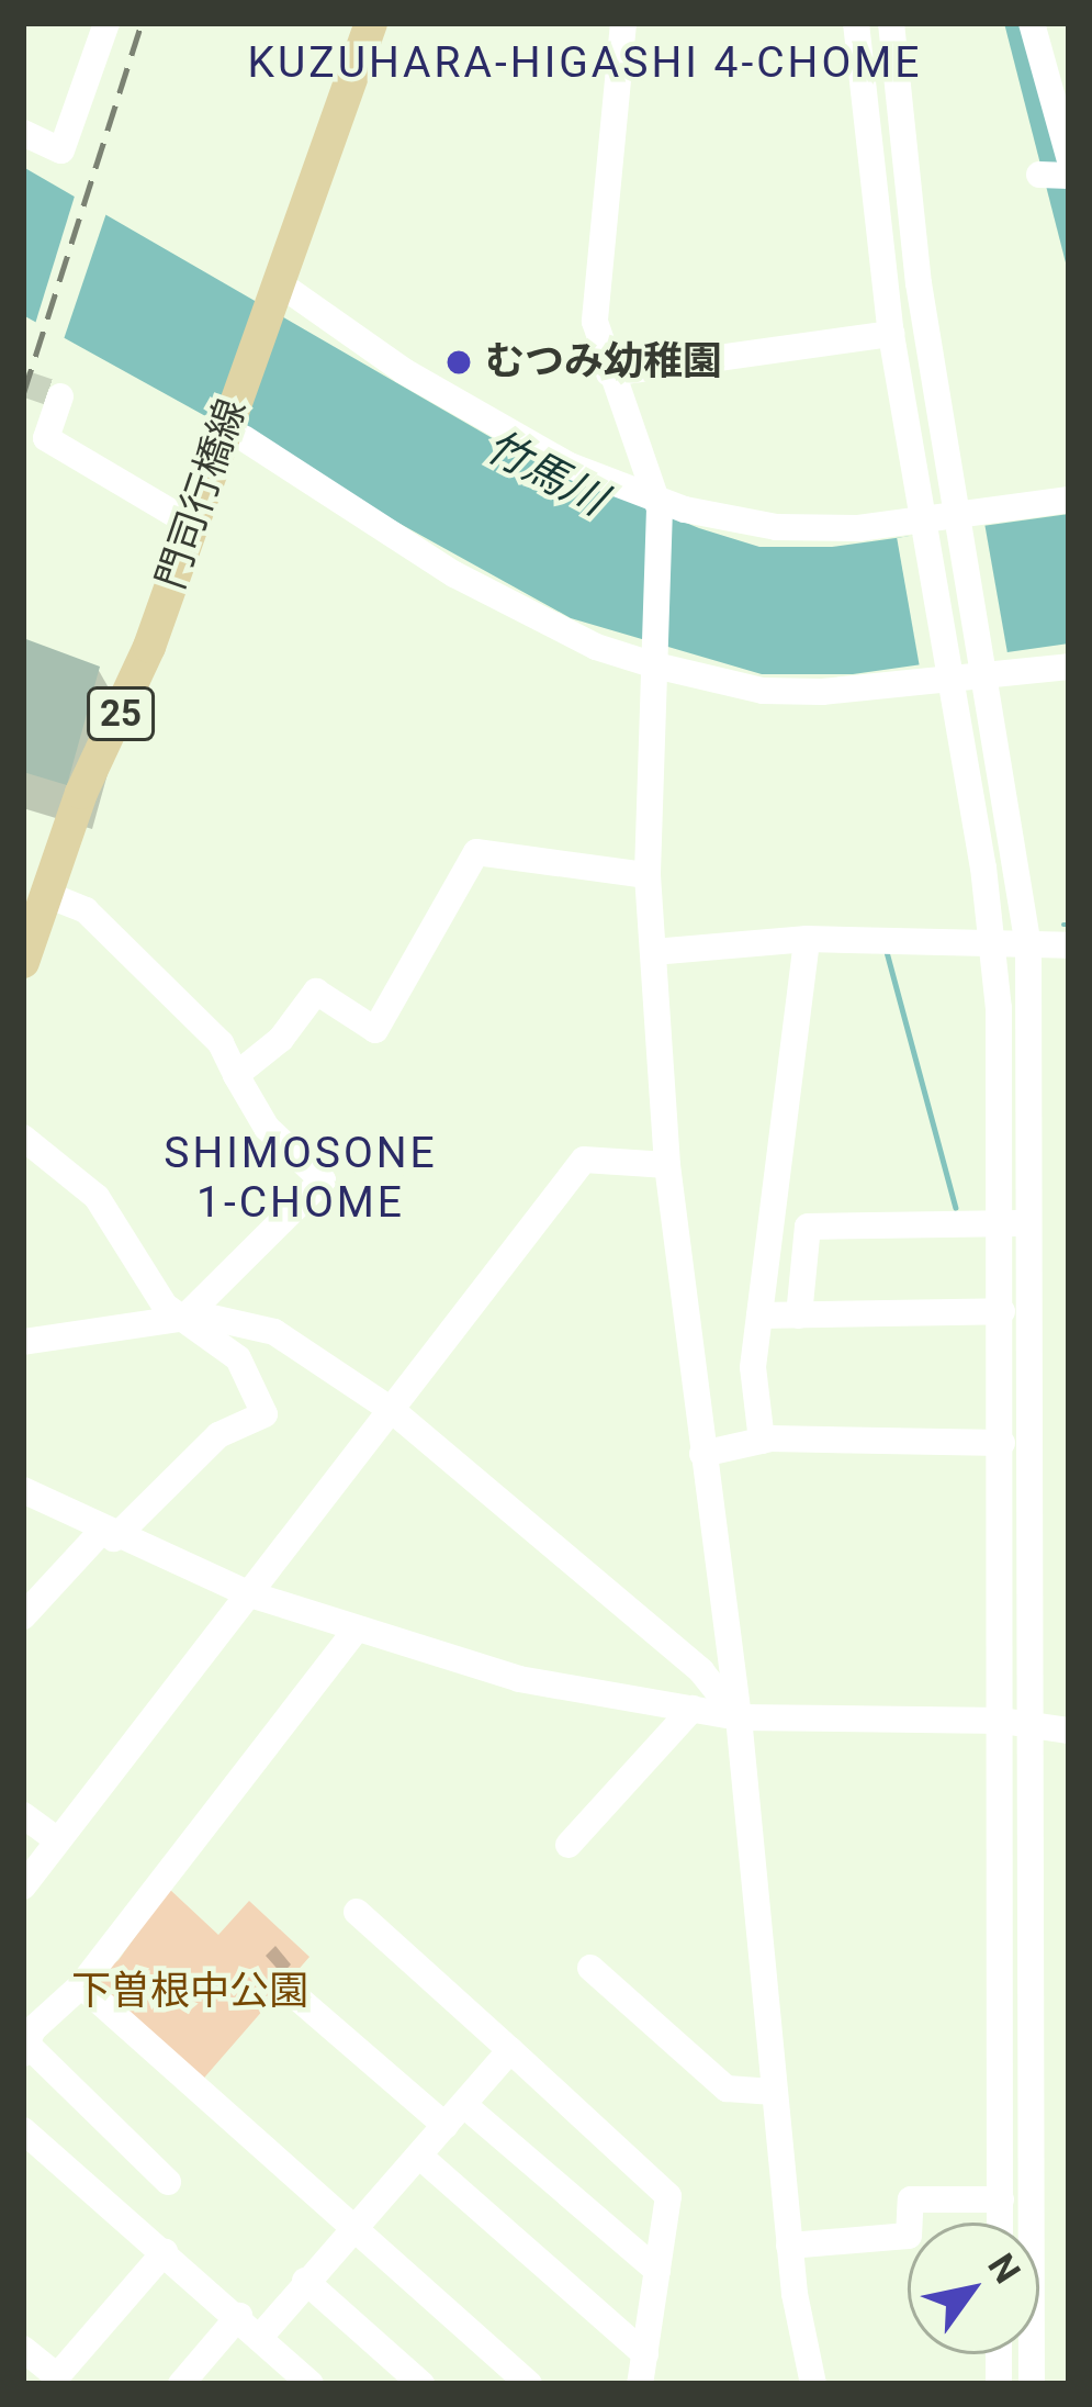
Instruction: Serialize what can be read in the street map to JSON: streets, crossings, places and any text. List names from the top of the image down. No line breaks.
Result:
{"streets":{"main road":["門司行橋線","25"]},"districts":["KUZUHARA-HIGASHI 4-CHOME","SHIMOSONE 1-CHOME"],"water":["竹馬川"],"parks":["下曽根中公園"],"places":["むつみ幼稚園"],"north":"top right"}
